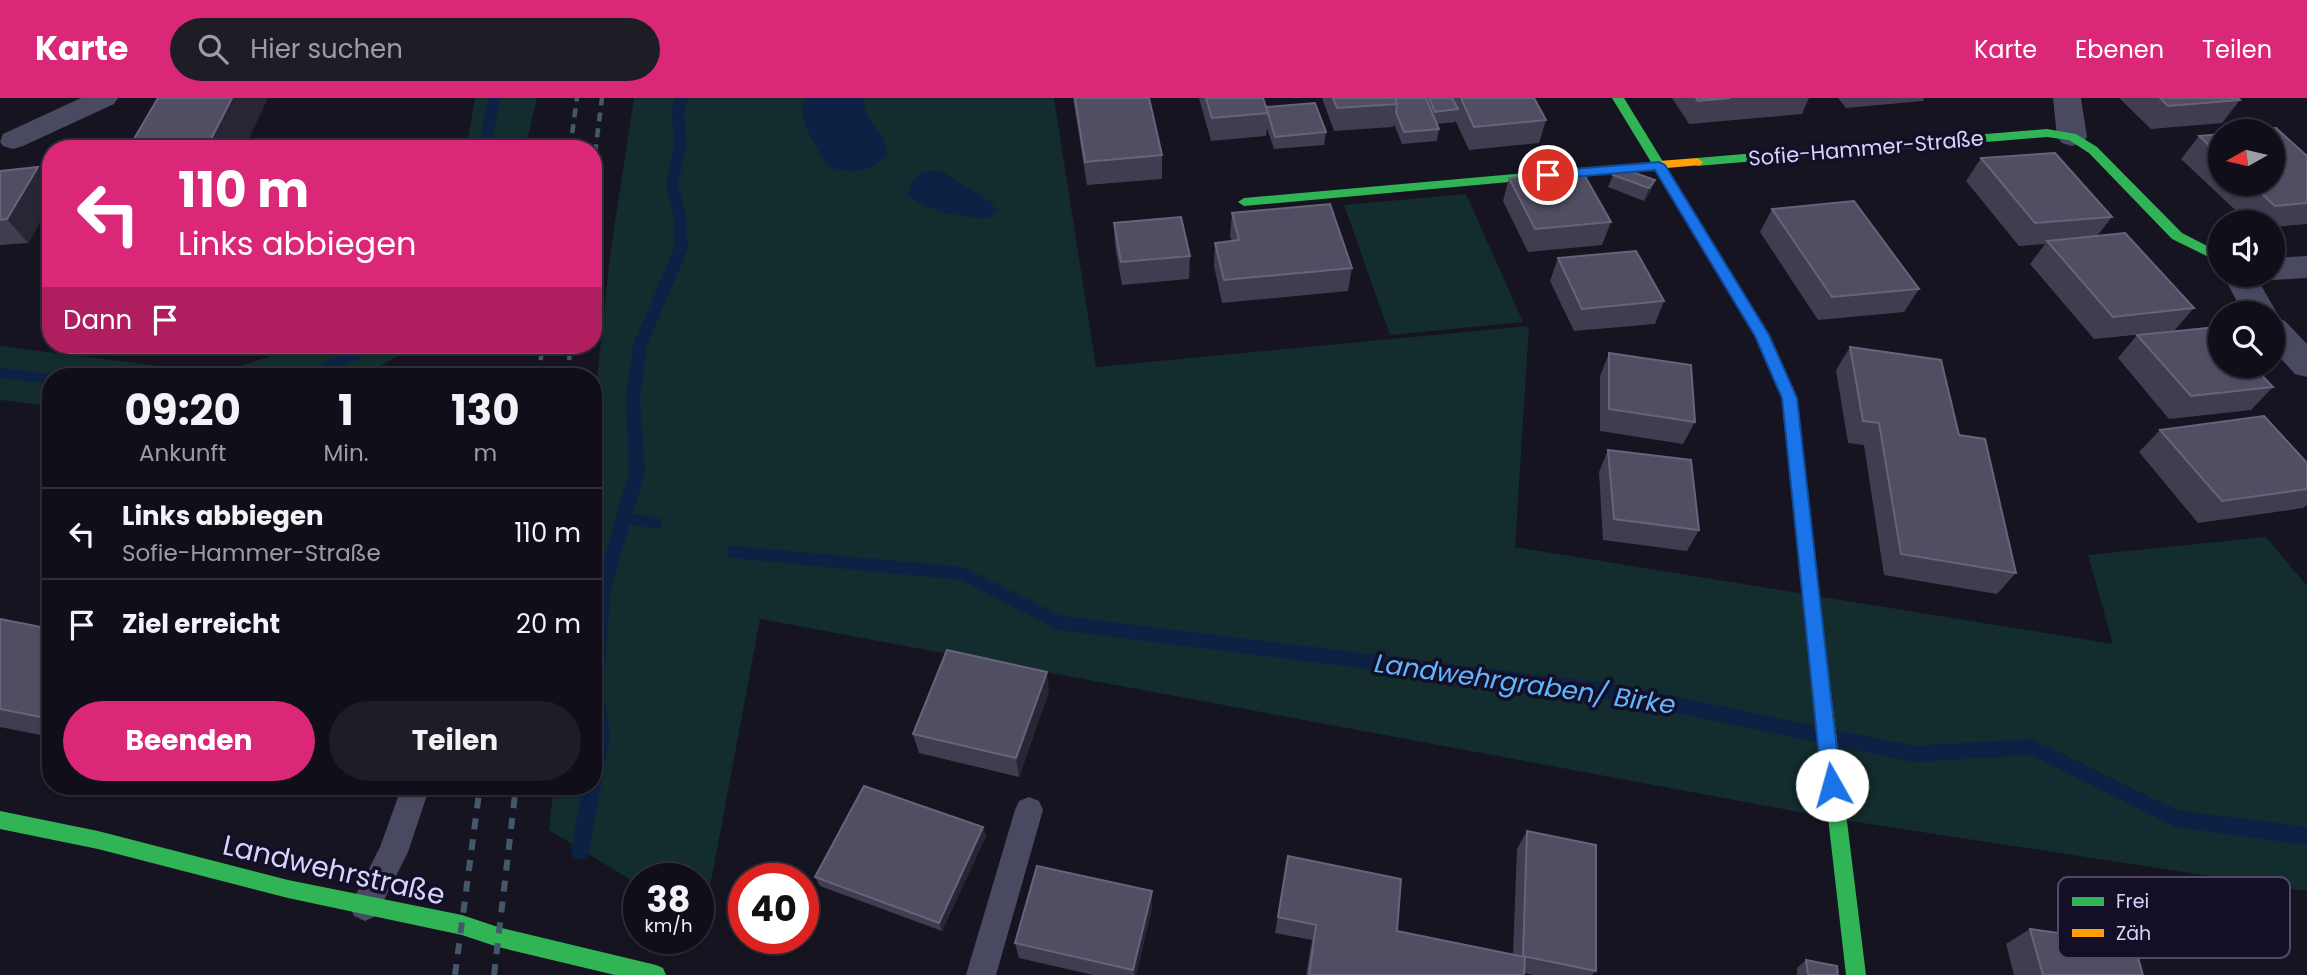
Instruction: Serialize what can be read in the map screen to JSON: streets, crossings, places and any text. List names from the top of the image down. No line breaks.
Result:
{"streets":{"street":["Sofie-Hammer-Straße","Landwehrstraße"]},"water":["Landwehrgraben/ Birke"],"legend":["Frei","Zäh"],"north":"left","page":{"header":"Karte","search":"Hier suchen","nav":["Karte","Ebenen","Teilen"],"turn":["110 m","Links abbiegen"],"then":"Dann","eta":["09:20","Ankunft","1","Min.","130","m"],"list":[{"name":"Links abbiegen","note":"Sofie-Hammer-Straße","value":"110 m"},{"name":"Ziel erreicht","value":"20 m"}],"buttons":["Beenden","Teilen"],"speed":"38 km/h","limit":"40"}}
